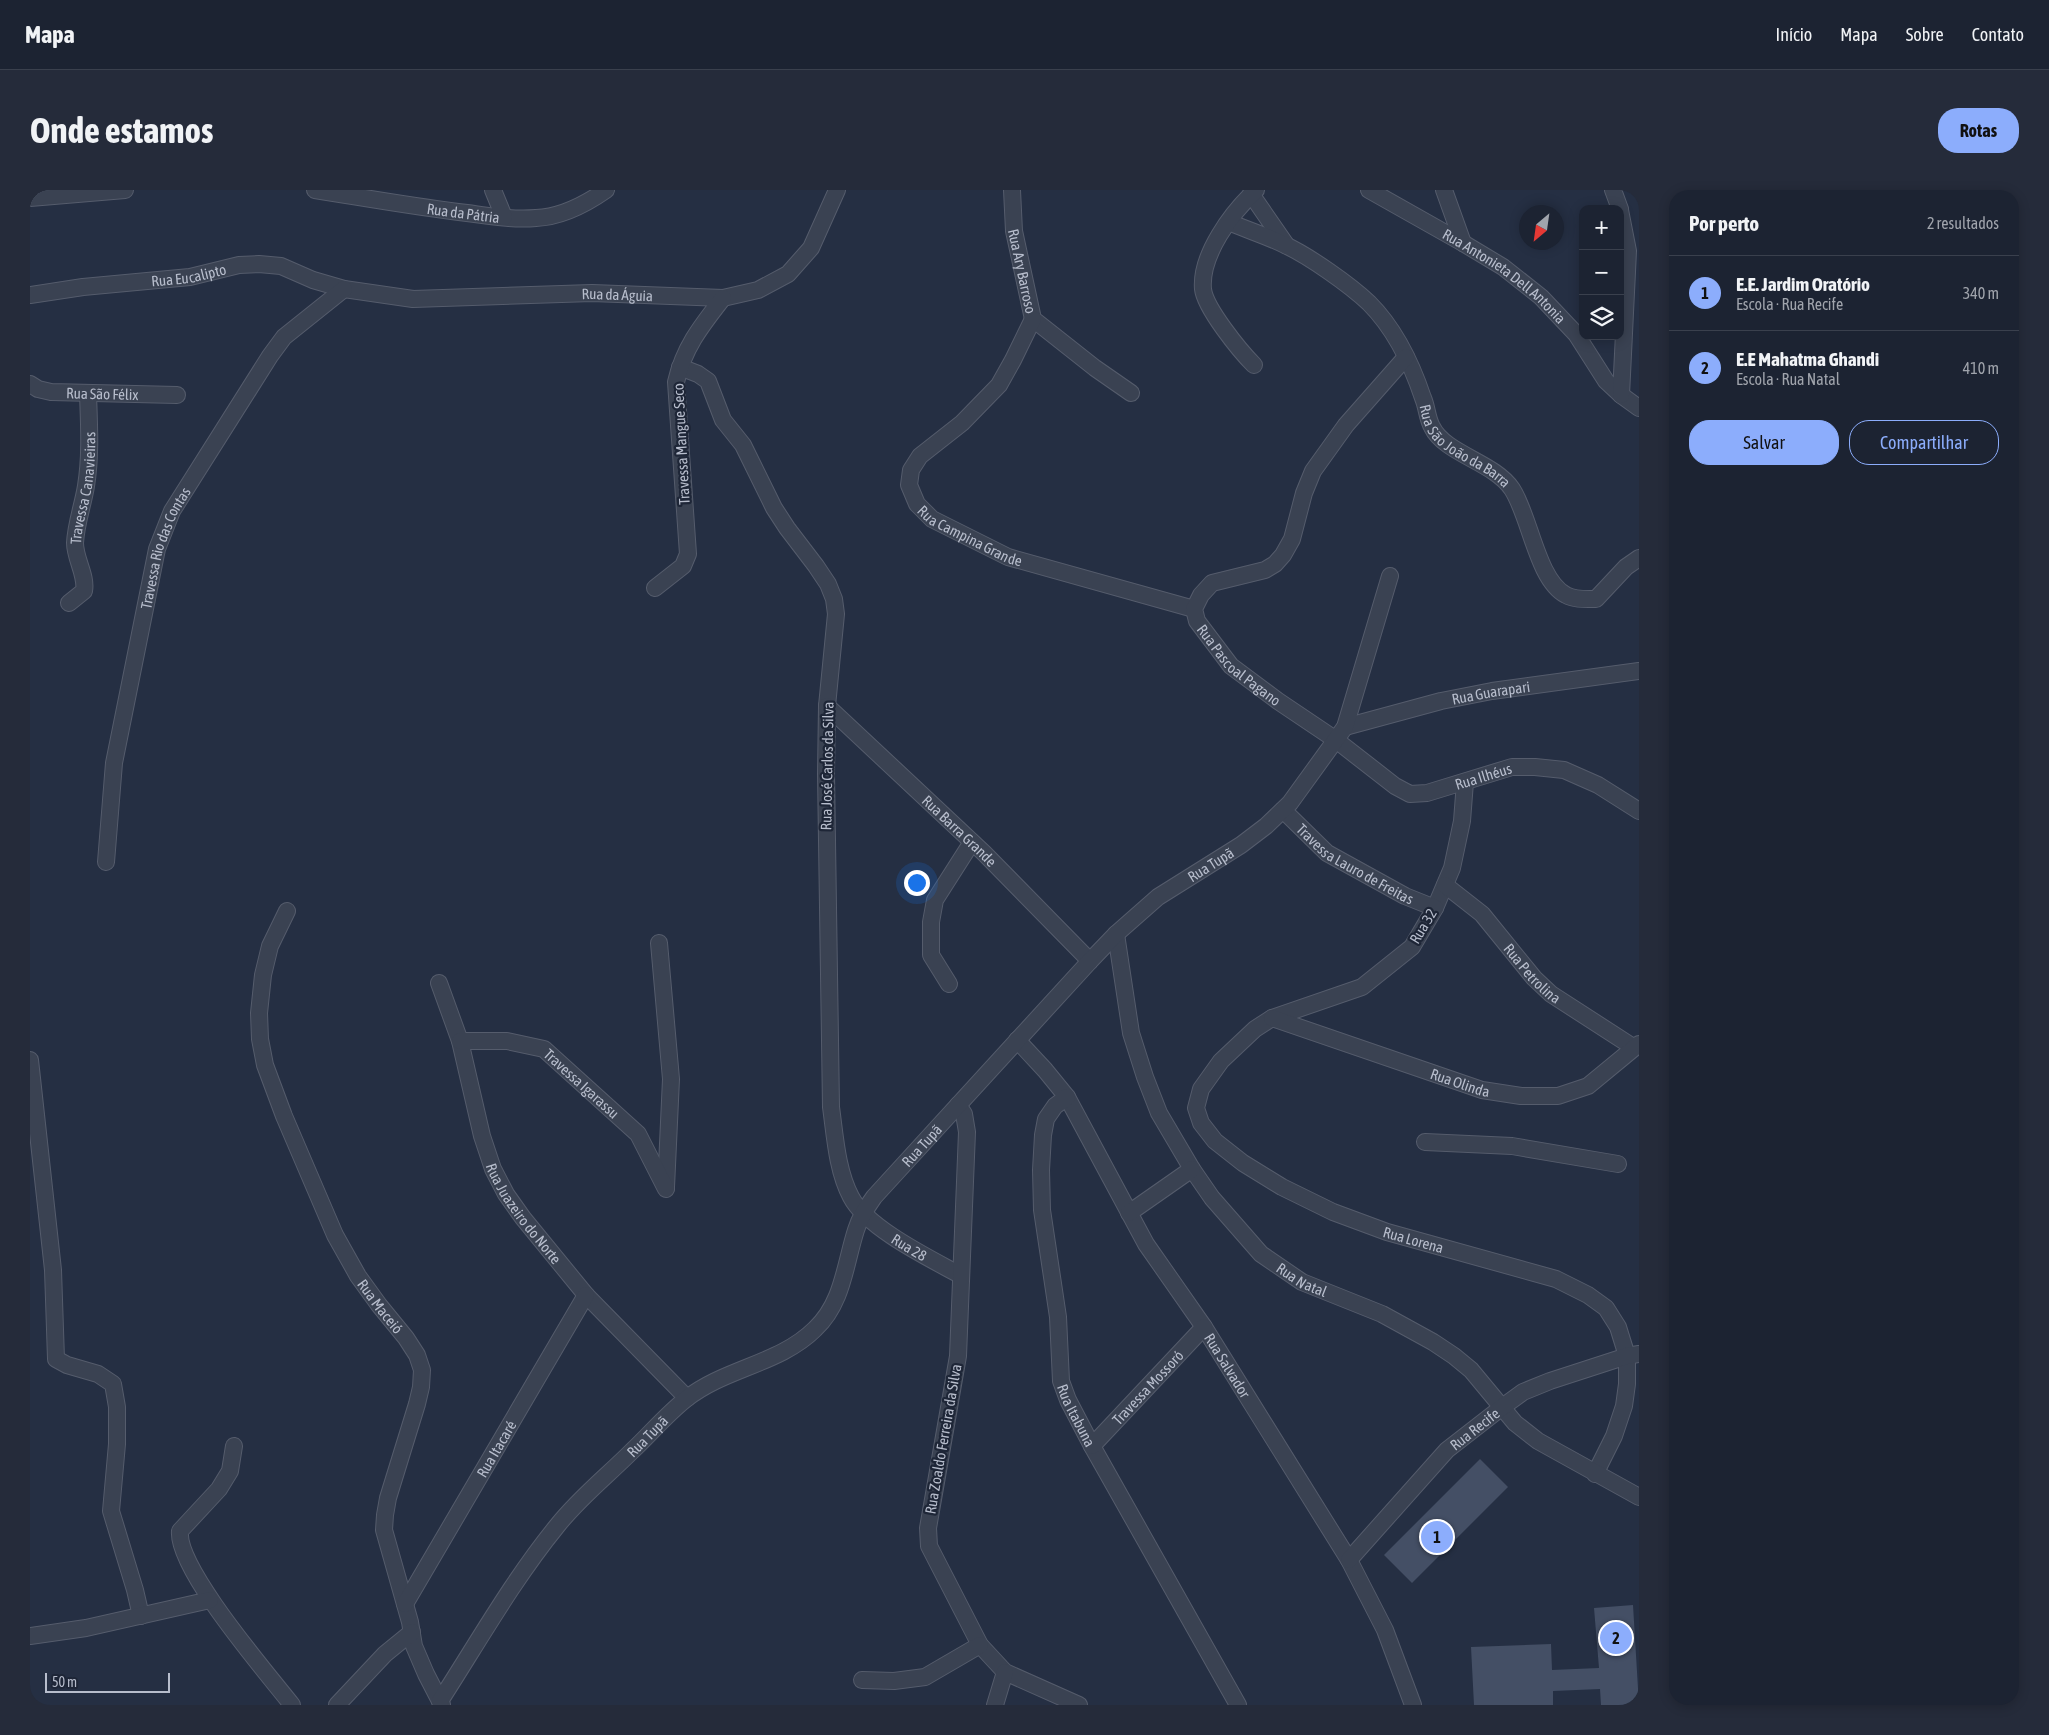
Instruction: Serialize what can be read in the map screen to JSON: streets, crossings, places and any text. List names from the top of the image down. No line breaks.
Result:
{"streets":{"street":["Rua da Pátria","Rua Ary Barroso","Rua Eucalipto","Rua Antonieta Dell Antonia","Rua da Águia","Rua São Félix","Travessa Mangue Seco","Rua São João da Barra","Travessa Canavieiras","Rua Campina Grande","Travessa Rio das Contas","Rua Pascoal Pagano","Rua Guarapari","Rua José Carlos da Silva","Rua Ilhéus","Rua Barra Grande","Travessa Lauro de Freitas","Rua Tupã","Rua 32","Rua Petrolina","Rua Olinda","Travessa Igarassu","Rua Juazeiro do Norte","Rua Lorena","Rua 28","Rua Natal","Rua Maceió","Rua Salvador","Travessa Mossoró","Rua Itabuna","Rua Recife","Rua Zoaldo Ferreira da Silva","Rua Itacaré"]},"crossings":[["Rua Ary Barroso","Rua Campina Grande"],["Rua Eucalipto","Rua da Águia"],["Rua Eucalipto","Travessa Rio das Contas"],["Rua da Águia","Travessa Mangue Seco"],["Rua da Águia","Travessa Rio das Contas"],["Rua São Félix","Travessa Canavieiras"],["Travessa Mangue Seco","Rua José Carlos da Silva"],["Rua São João da Barra","Rua Pascoal Pagano"],["Rua Campina Grande","Rua Pascoal Pagano"],["Rua Pascoal Pagano","Rua Guarapari"],["Rua Pascoal Pagano","Rua Ilhéus"],["Rua Pascoal Pagano","Rua Tupã"],["Rua Guarapari","Rua Ilhéus"],["Rua Guarapari","Rua Tupã"],["Rua José Carlos da Silva","Rua Barra Grande"],["Rua José Carlos da Silva","Rua Tupã"],["Rua José Carlos da Silva","Rua 28"],["Rua Ilhéus","Rua Tupã"],["Rua Ilhéus","Rua 32"],["Rua Barra Grande","Rua Tupã"],["Travessa Lauro de Freitas","Rua Tupã"],["Travessa Lauro de Freitas","Rua 32"],["Rua Tupã","Rua Juazeiro do Norte"],["Rua Tupã","Rua 28"],["Rua Tupã","Rua Natal"],["Rua Tupã","Rua Maceió"],["Rua Tupã","Rua Salvador"],["Rua Tupã","Rua Zoaldo Ferreira da Silva"],["Rua 32","Rua Petrolina"],["Rua 32","Rua Olinda"],["Rua 32","Rua Lorena"],["Rua Petrolina","Rua Olinda"],["Rua Olinda","Rua Lorena"],["Travessa Igarassu","Rua Juazeiro do Norte"],["Rua Juazeiro do Norte","Rua Itacaré"],["Rua Lorena","Rua Natal"],["Rua Lorena","Rua Recife"],["Rua 28","Rua Zoaldo Ferreira da Silva"],["Rua Natal","Rua Recife"],["Rua Maceió","Rua Itacaré"],["Rua Salvador","Travessa Mossoró"],["Rua Salvador","Rua Itabuna"],["Rua Salvador","Rua Recife"],["Travessa Mossoró","Rua Itabuna"]],"scale_bar":"50 m","north":"bottom left","page":{"header":"Mapa","nav":["Início","Mapa","Sobre","Contato"],"buttons":["Rotas",["Salvar","Compartilhar"]],"title":"Onde estamos","heading":["Por perto","2 resultados"],"map_buttons":["+","−"],"list":[{"mark":"1","name":"E.E. Jardim Oratório","note":"Escola · Rua Recife","value":"340 m"},{"mark":"2","name":"E.E Mahatma Ghandi","note":"Escola · Rua Natal","value":"410 m"}],"pins":["1","2"],"scale":"50 m"}}
